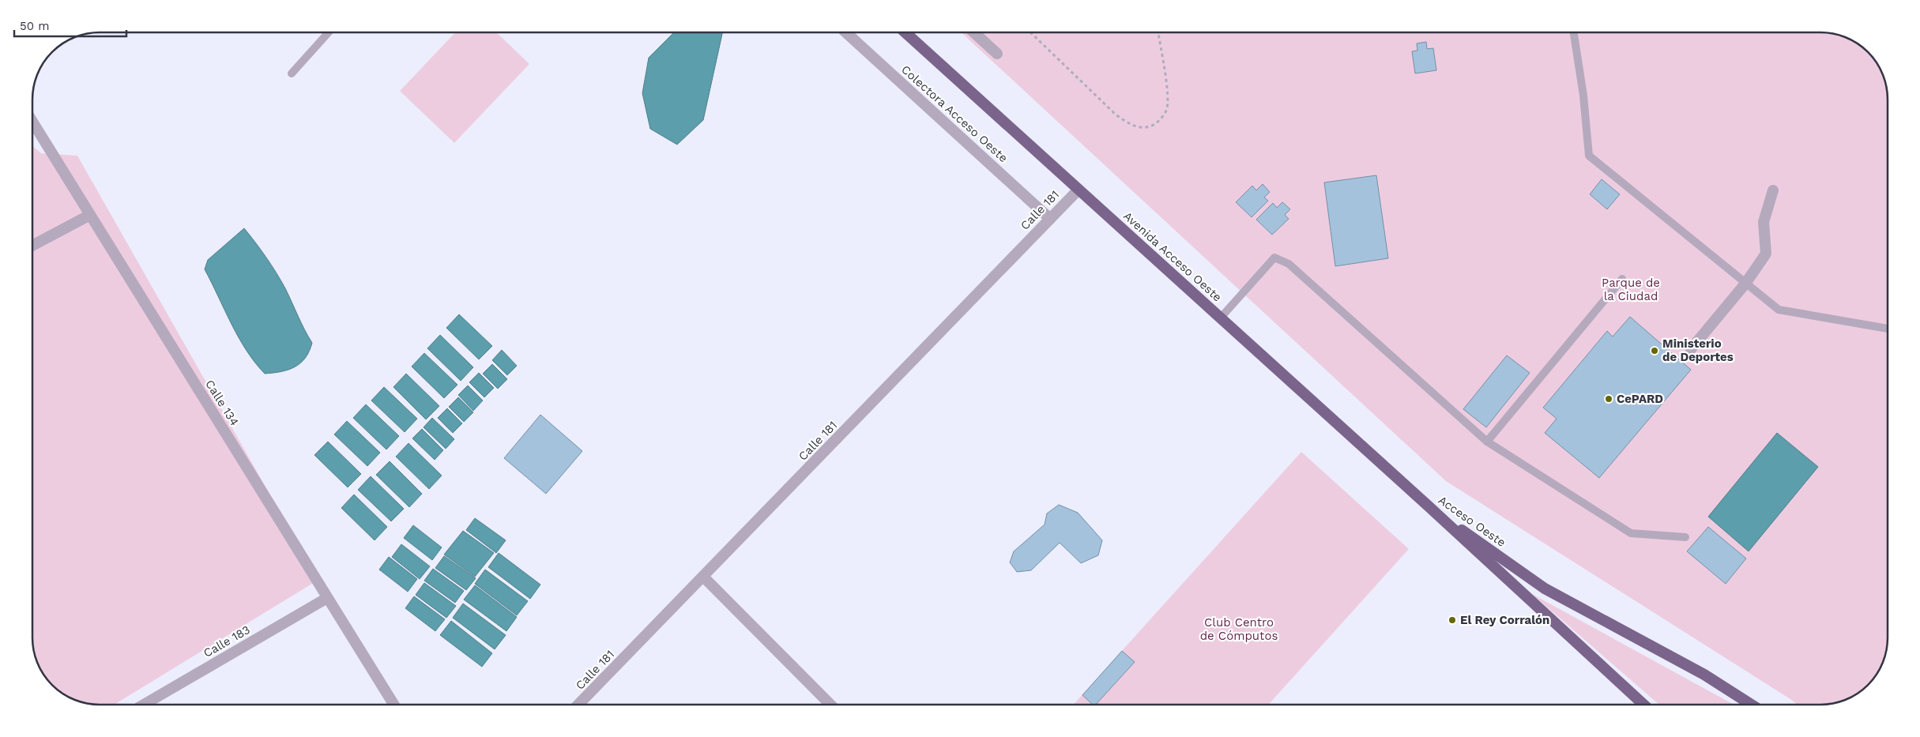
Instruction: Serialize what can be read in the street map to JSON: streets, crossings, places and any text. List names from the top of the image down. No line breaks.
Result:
{"streets":{"highway":["Avenida Acceso Oeste","Acceso Oeste"],"street":["Colectora Acceso Oeste","Calle 181","Calle 134","Calle 183"]},"crossings":[["Colectora Acceso Oeste","Calle 181"],["Calle 181","Avenida Acceso Oeste"],["Avenida Acceso Oeste","Acceso Oeste"],["Calle 134","Calle 183"]],"parks":["Parque de la Ciudad","Club Centro de Cómputos"],"places":["Ministerio de Deportes","CePARD","El Rey Corralón"],"scale_bar":"50 m"}
